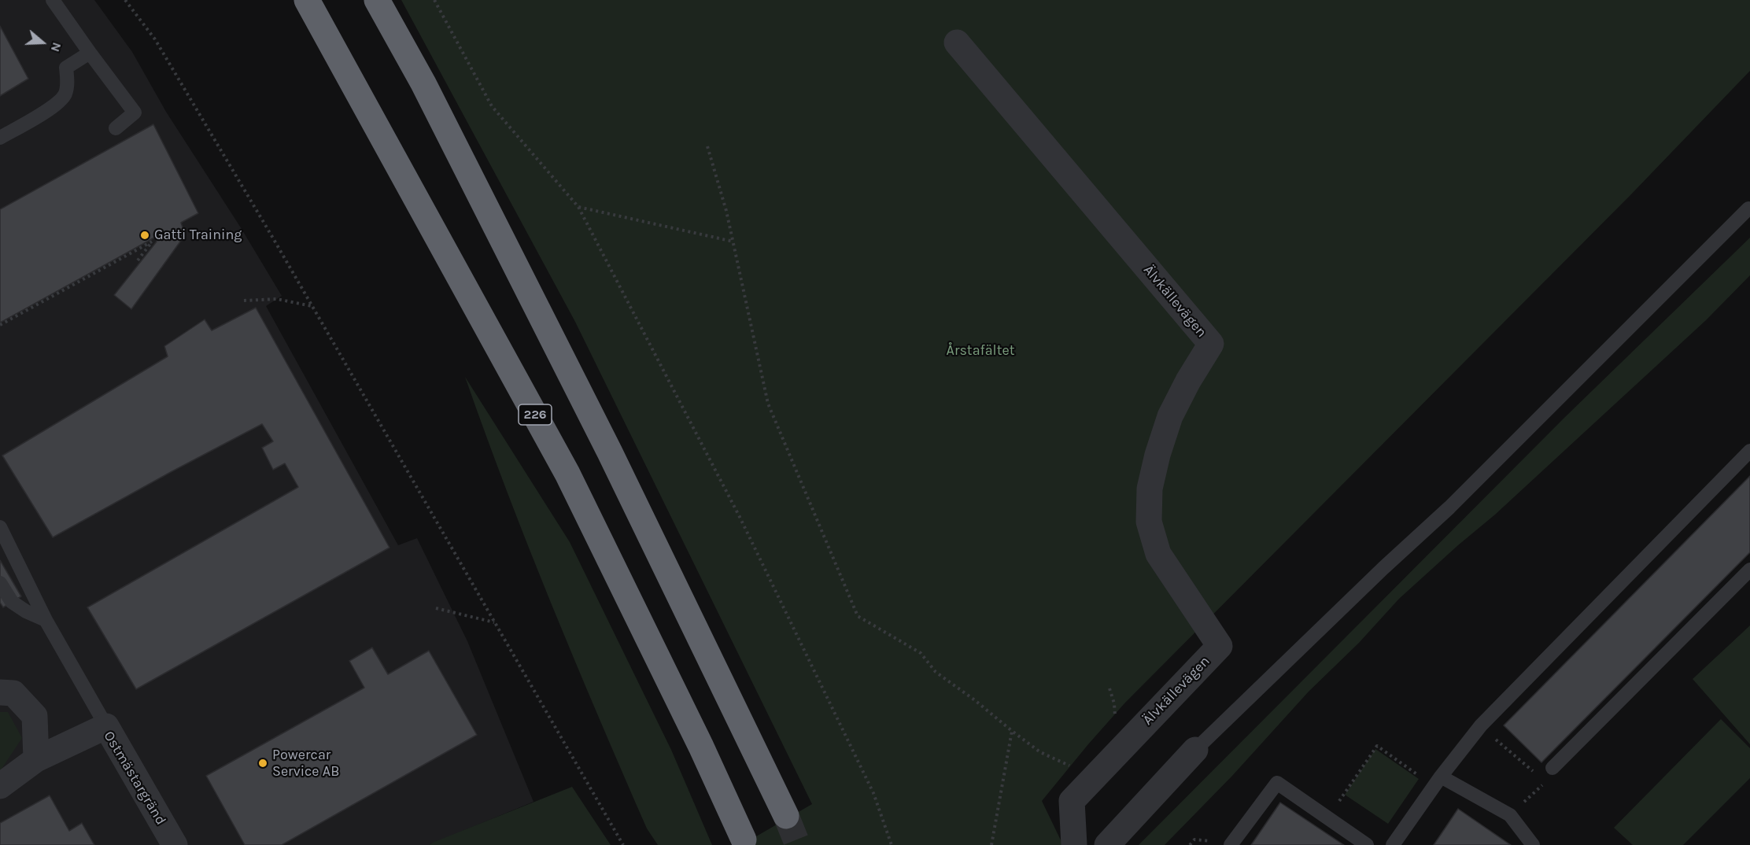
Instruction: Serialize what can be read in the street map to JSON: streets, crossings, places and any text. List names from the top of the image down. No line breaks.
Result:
{"streets":{"highway":["226"],"street":["Älvkällevägen","Ostmästargränd"]},"parks":["Årstafältet"],"places":["Gatti Training","Powercar Service AB"],"north":"right"}
